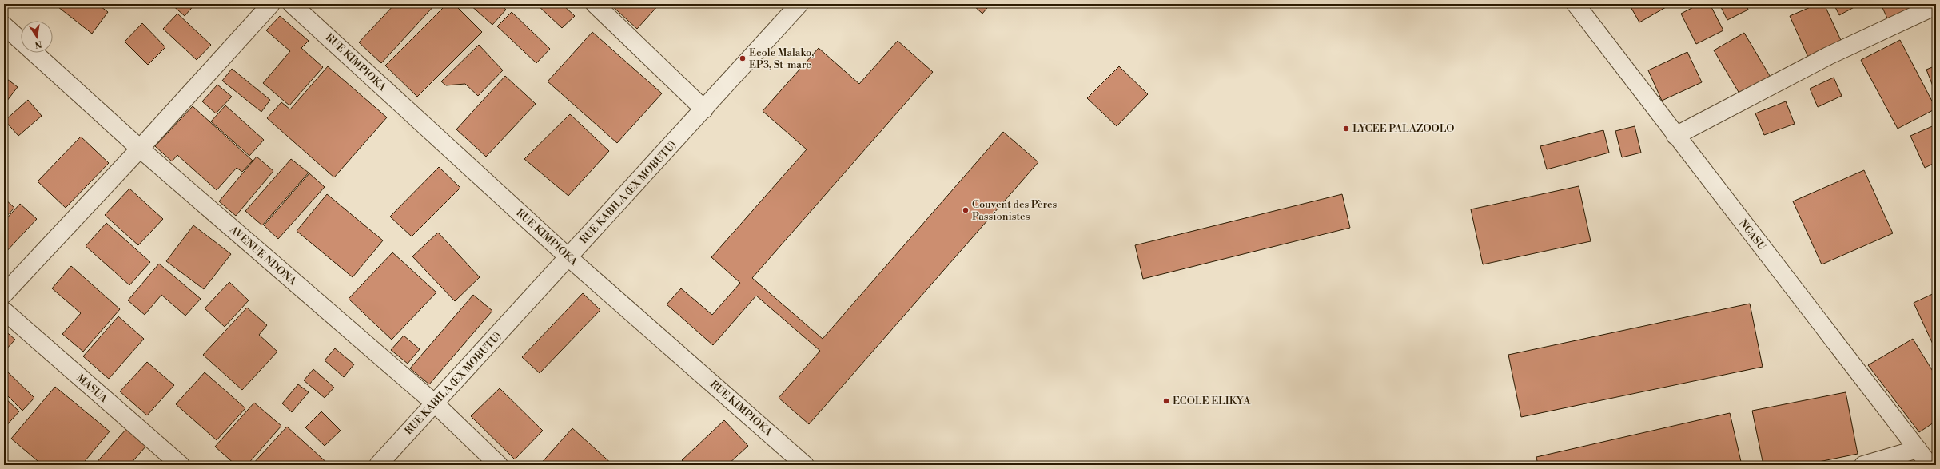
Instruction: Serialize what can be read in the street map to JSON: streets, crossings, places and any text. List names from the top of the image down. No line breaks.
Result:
{"streets":{"street":["RUE KIMPIOKA","RUE KABILA (EX MOBUTU)","NGASU","AVENUE NDONA","MASUA"]},"crossings":[["RUE KIMPIOKA","RUE KABILA (EX MOBUTU)"],["RUE KABILA (EX MOBUTU)","AVENUE NDONA"]],"places":["Ecole Malako, EP3, St-marc","LYCEE PALAZOOLO","Couvent des Pères Passionistes","ECOLE ELIKYA"],"north":"bottom"}
